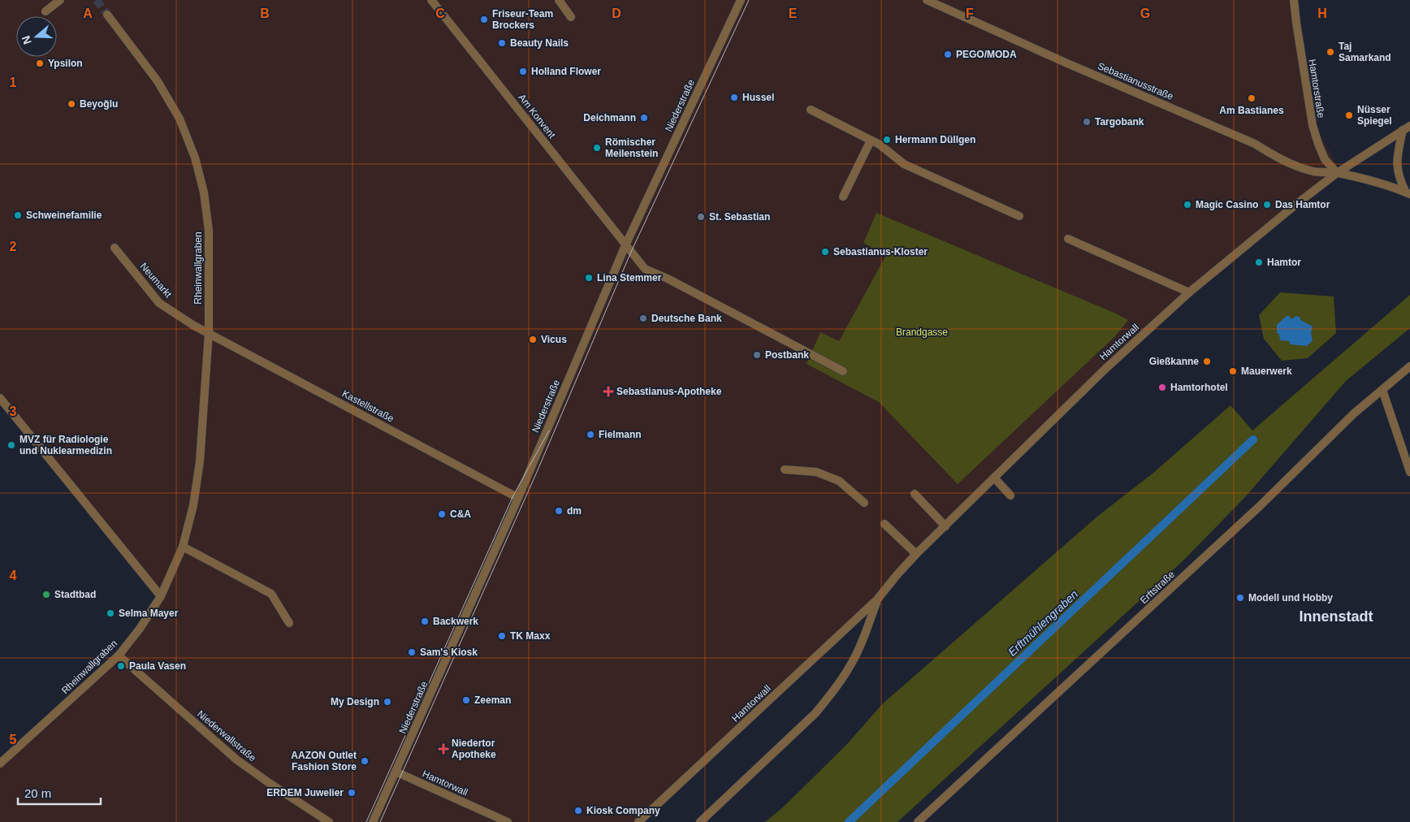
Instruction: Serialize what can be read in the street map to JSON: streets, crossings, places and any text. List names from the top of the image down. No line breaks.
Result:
{"streets":{"street":["Sebastianusstraße","Hamtorstraße","Niederstraße","Am Konvent","Rheinwallgraben","Neumarkt","Hamtorwall","Kastellstraße","Erftstraße","Niederwallstraße"]},"crossings":[["Sebastianusstraße","Hamtorstraße"],["Sebastianusstraße","Hamtorwall"],["Hamtorstraße","Hamtorwall"],["Niederstraße","Am Konvent"],["Niederstraße","Hamtorwall"],["Niederstraße","Kastellstraße"],["Rheinwallgraben","Neumarkt"],["Rheinwallgraben","Kastellstraße"],["Rheinwallgraben","Niederwallstraße"],["Neumarkt","Kastellstraße"]],"districts":["Innenstadt"],"water":["Erftmühlengraben"],"parks":["Brandgasse"],"places":{"other":["Friseur-Team Brockers","Beauty Nails","Taj Samarkand","PEGO/MODA","Ypsilon","Holland Flower","Hussel","Am Bastianes","Beyoğlu","Nüsser Spiegel","Deichmann","Targobank","Hermann Düllgen","Römischer Meilenstein","Magic Casino","Das Hamtor","Schweinefamilie","St. Sebastian","Sebastianus-Kloster","Hamtor","Lina Stemmer","Deutsche Bank","Vicus","Postbank","Gießkanne","Mauerwerk","Hamtorhotel","Fielmann","MVZ für Radiologie und Nuklearmedizin","dm","C&A","Stadtbad","Modell und Hobby","Selma Mayer","Backwerk","TK Maxx","Sam's Kiosk","Paula Vasen","Zeeman","My Design","AAZON Outlet Fashion Store","ERDEM Juwelier","Kiosk Company"],"health":["Sebastianus-Apotheke","Niedertor Apotheke"]},"scale_bar":"20 m","north":"left","grid":{"columns":["A","B","C","D","E","F","G","H"],"rows":["1","2","3","4","5"]}}
